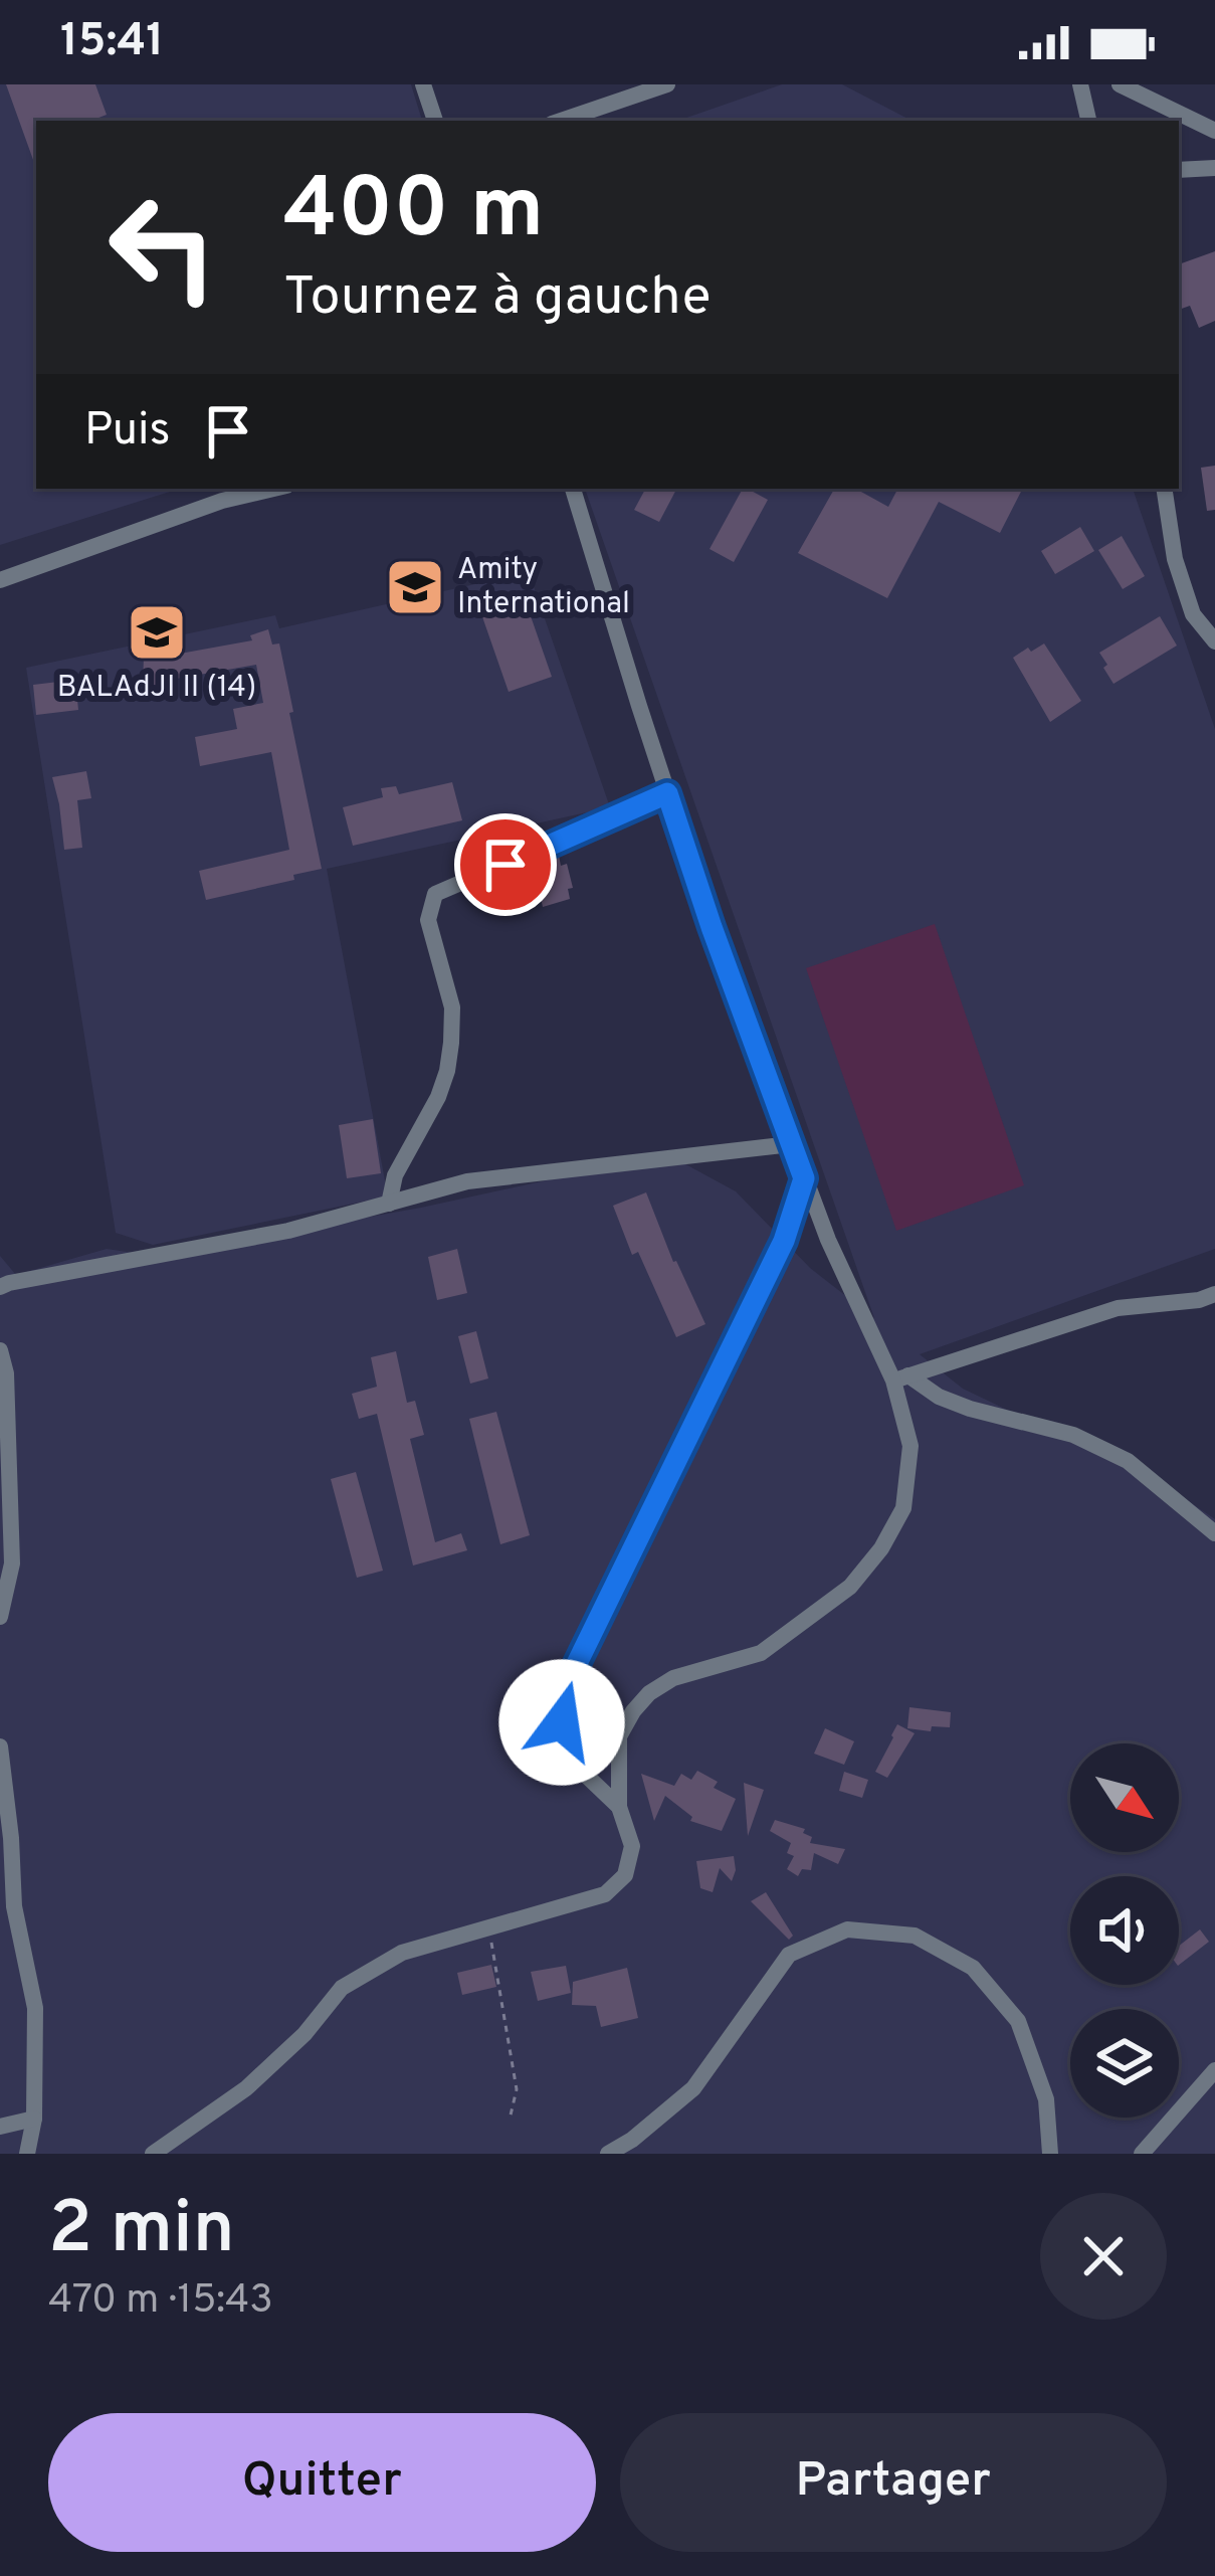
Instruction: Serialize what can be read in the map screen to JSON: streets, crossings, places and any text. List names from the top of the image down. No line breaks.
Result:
{"places":{"school or university":["Amity International","BALAdJI II (14)"]},"north":"bottom right","page":{"status":"15:41","turn":["400 m","Tournez à gauche"],"then":"Puis","heading":["2 min","470 m · 15:43"],"buttons":["Quitter","Partager"]}}
